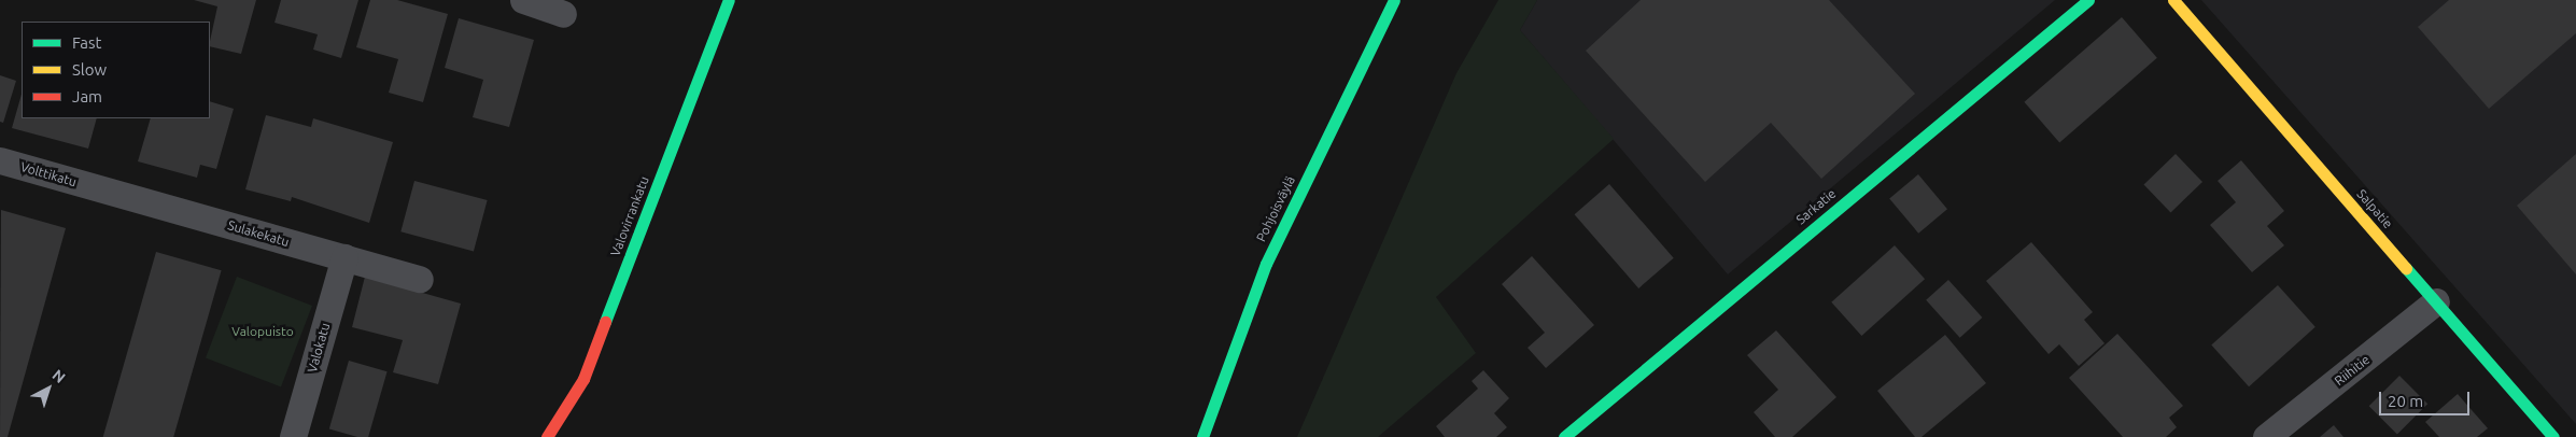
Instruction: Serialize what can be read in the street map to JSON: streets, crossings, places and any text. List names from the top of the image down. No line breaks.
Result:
{"streets":{"street":["Volttikatu","Sarkatie","Pohjoisväylä","Salpatie","Valovirrankatu","Sulakekatu","Valokatu","Riihitie"]},"crossings":[["Volttikatu","Sulakekatu"],["Salpatie","Riihitie"],["Sulakekatu","Valokatu"]],"parks":["Valopuisto"],"legend":["Fast","Slow","Jam"],"scale_bar":"20 m","north":"top right"}
